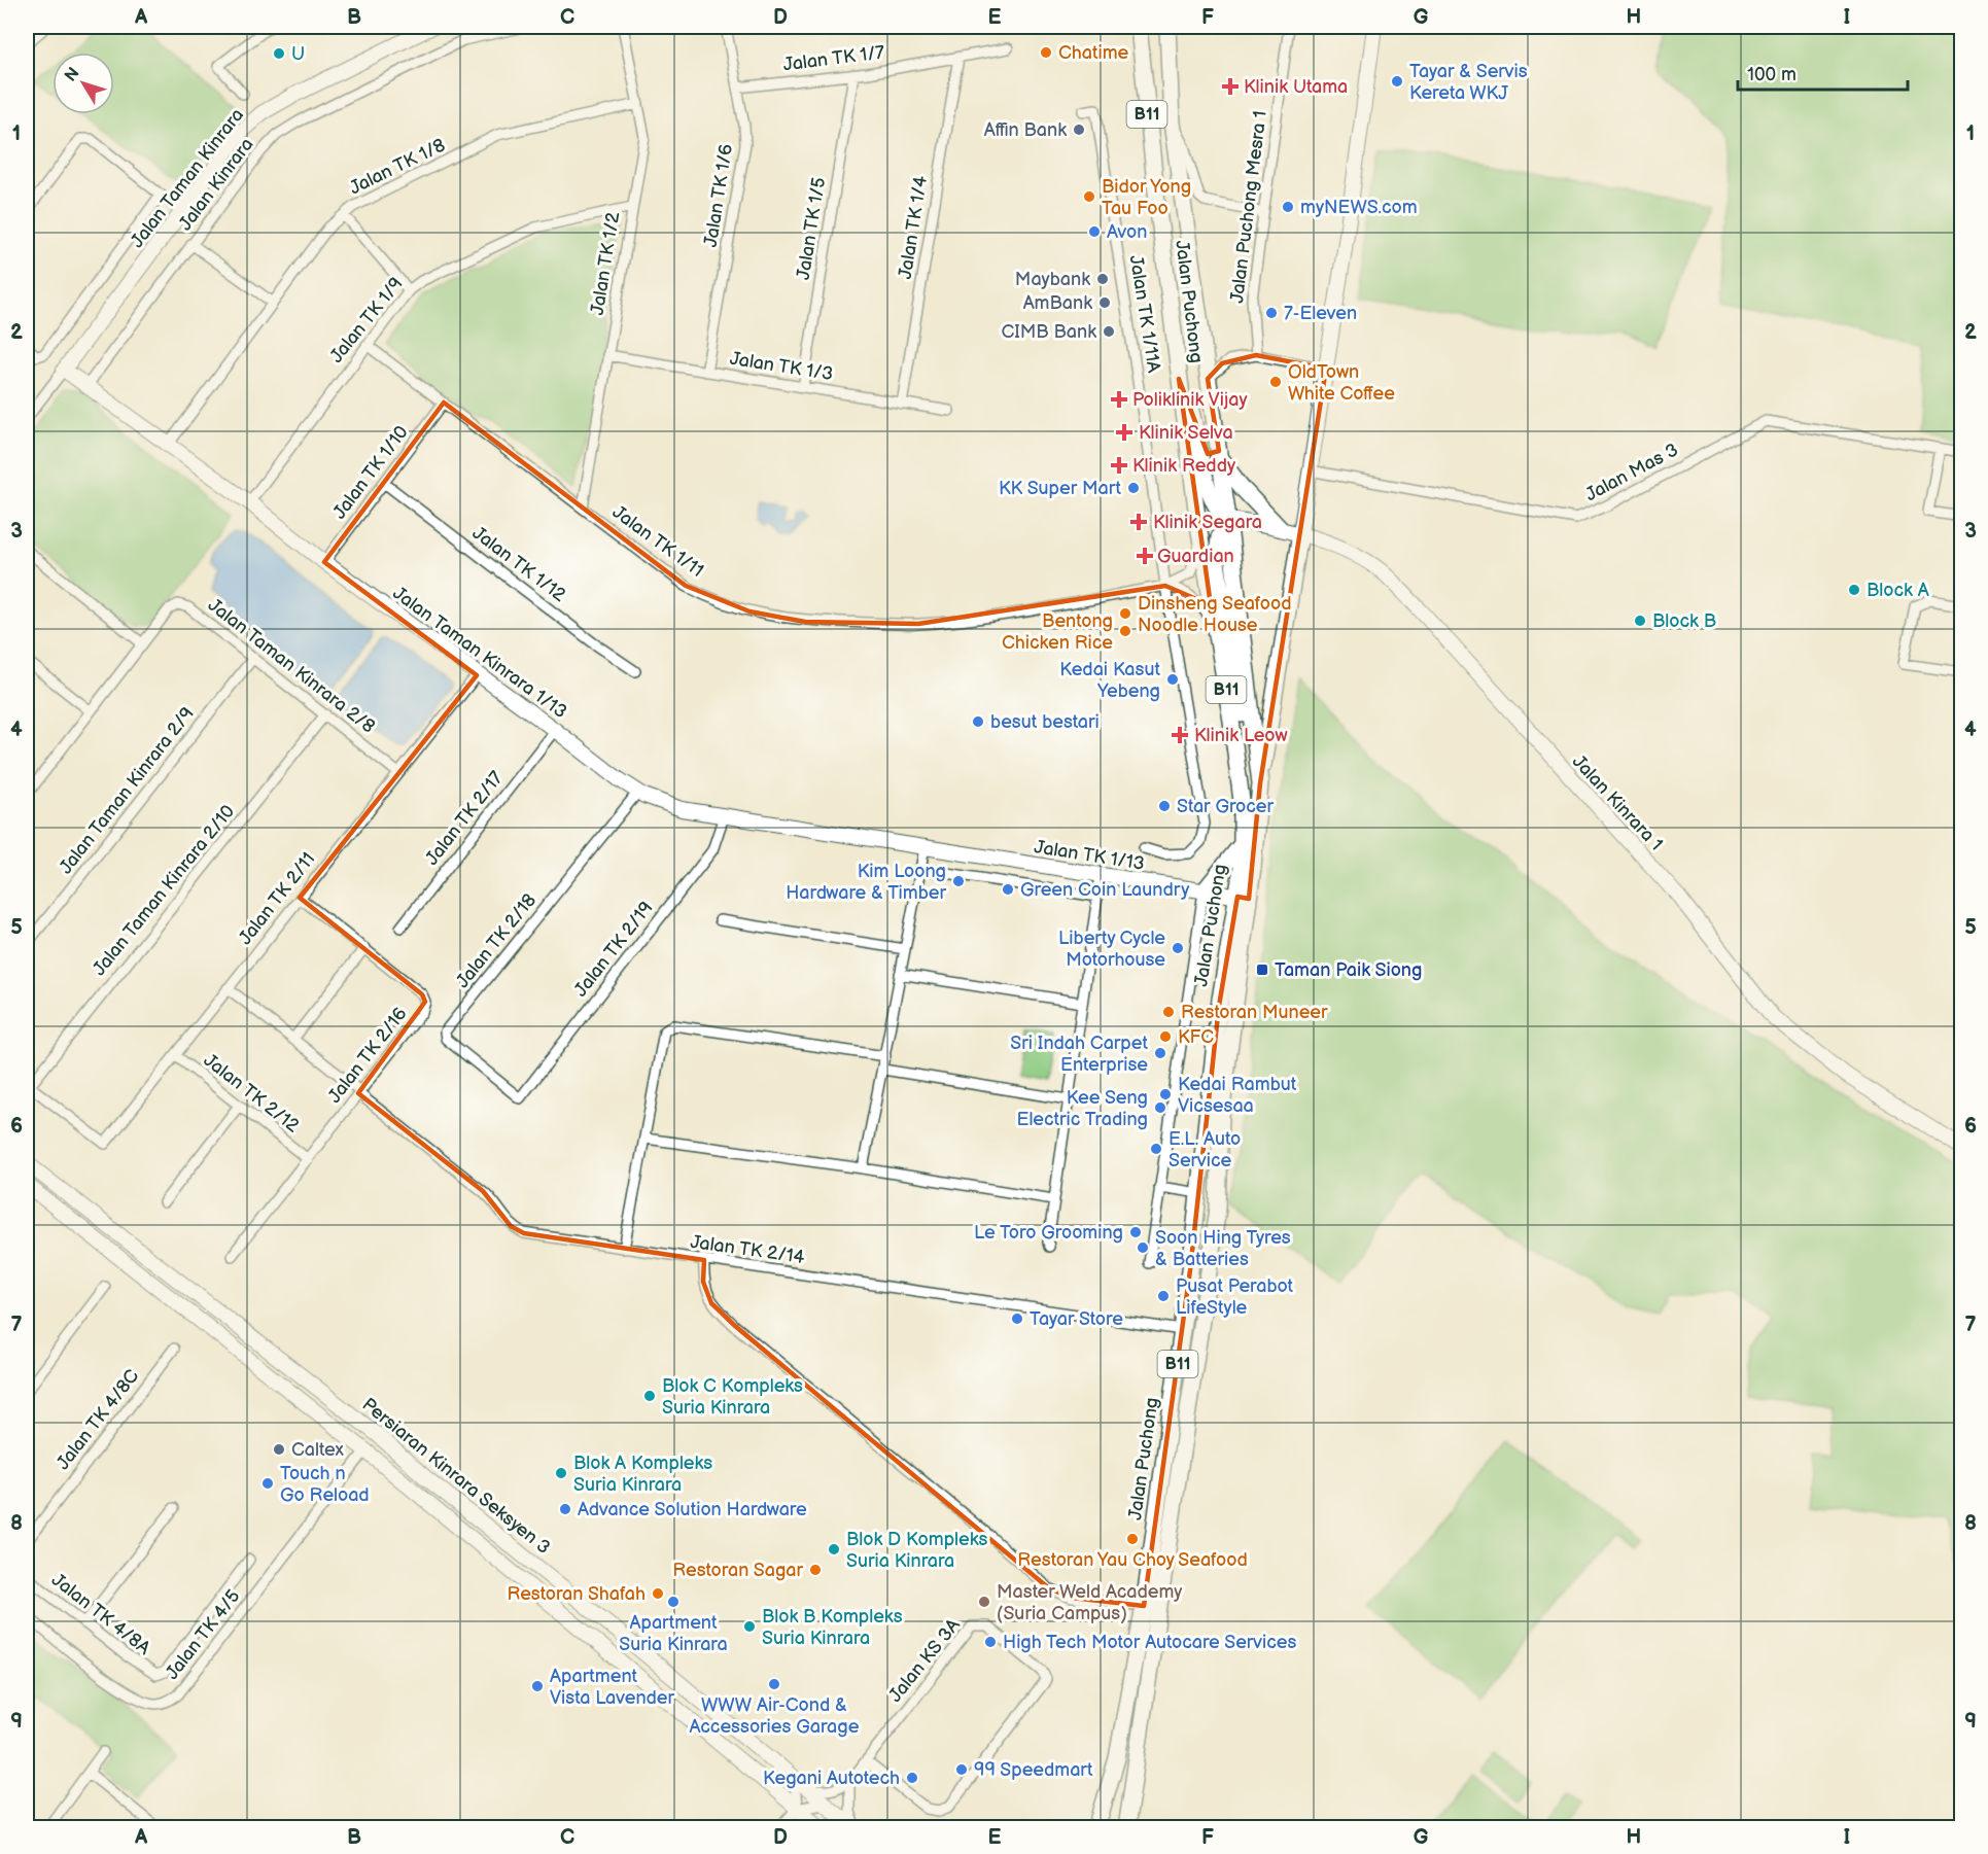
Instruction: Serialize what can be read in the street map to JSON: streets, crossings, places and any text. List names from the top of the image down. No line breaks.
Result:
{"streets":{"main road":["B11","Jalan Puchong"],"street":["Jalan TK 1/7","Jalan TK 1/8","Jalan Taman Kinrara","Jalan Kinrara","Jalan TK 1/6","Jalan Puchong Mesra 1","Jalan TK 1/4","Jalan TK 1/5","Jalan TK 1/2","Jalan TK 1/11A","Jalan TK 1/9","Jalan TK 1/3","Jalan TK 1/10","Jalan Mas 3","Jalan TK 1/11","Jalan TK 1/12","Jalan Taman Kinrara 1/13","Jalan Taman Kinrara 2/8","Jalan Taman Kinrara 2/9","Jalan Kinrara 1","Jalan TK 2/17","Jalan TK 1/13","Jalan Taman Kinrara 2/10","Jalan TK 2/11","Jalan TK 2/18","Jalan TK 2/19","Jalan TK 2/16","Jalan TK 2/12","Jalan TK 2/14","Jalan TK 4/8C","Persiaran Kinrara Seksyen 3","Jalan TK 4/8A","Jalan TK 4/5","Jalan KS 3A"]},"crossings":[["Jalan TK 1/7","Jalan TK 1/6"],["Jalan TK 1/7","Jalan TK 1/4"],["Jalan TK 1/7","Jalan TK 1/5"],["Jalan TK 1/8","Jalan TK 1/2"],["Jalan TK 1/8","Jalan Taman Kinrara 1/13"],["Jalan Taman Kinrara","Jalan Taman Kinrara 1/13"],["Jalan Kinrara","Jalan Taman Kinrara 1/13"],["Jalan TK 1/6","Jalan TK 1/3"],["Jalan TK 1/4","Jalan TK 1/3"],["Jalan TK 1/5","Jalan TK 1/3"],["Jalan TK 1/2","Jalan TK 1/9"],["Jalan TK 1/2","Jalan TK 1/3"],["Jalan TK 1/2","Jalan TK 1/11"],["Jalan Puchong","Jalan Kinrara 1"],["Jalan Puchong","Jalan TK 1/13"],["Jalan Puchong","Jalan TK 2/14"],["Jalan TK 1/11A","Jalan TK 1/11"],["Jalan TK 1/9","Jalan TK 1/11"],["Jalan TK 1/9","Jalan Taman Kinrara 1/13"],["Jalan TK 1/10","Jalan TK 1/11"],["Jalan TK 1/10","Jalan TK 1/12"],["Jalan TK 1/10","Jalan Taman Kinrara 1/13"],["Jalan Taman Kinrara 1/13","Jalan TK 2/17"],["Jalan Taman Kinrara 1/13","Jalan TK 1/13"],["Jalan Taman Kinrara 1/13","Jalan TK 2/11"],["Jalan Taman Kinrara 1/13","Jalan TK 2/18"],["Jalan Taman Kinrara 1/13","Jalan TK 2/19"],["Jalan Taman Kinrara 2/8","Jalan Taman Kinrara 2/9"],["Jalan Taman Kinrara 2/8","Jalan Taman Kinrara 2/10"],["Jalan Taman Kinrara 2/8","Jalan TK 2/11"],["Jalan Taman Kinrara 2/10","Jalan TK 2/11"],["Jalan TK 2/11","Jalan TK 2/16"],["Jalan TK 2/11","Jalan TK 2/12"],["Jalan TK 2/11","Jalan TK 2/14"],["Jalan TK 2/18","Jalan TK 2/19"],["Jalan TK 2/16","Jalan TK 2/12"],["Jalan TK 2/16","Jalan TK 2/14"],["Persiaran Kinrara Seksyen 3","Jalan TK 4/5"]],"places":{"other":["Chatime","U","Tayar & Servis Kereta WKJ","Affin Bank","Bidor Yong Tau Foo","myNEWS.com","Avon","Maybank","AmBank","7-Eleven","CIMB Bank","OldTown White Coffee","KK Super Mart","Block A","Dinsheng Seafood Noodle House","Block B","Bentong Chicken Rice","Kedai Kasut Yebeng","besut bestari","Star Grocer","Kim Loong Hardware & Timber","Green Coin Laundry","Liberty Cycle Motorhouse","Restoran Muneer","KFC","Sri Indah Carpet Enterprise","Kedai Rambut Vicsesaa","Kee Seng Electric Trading","E.L. Auto Service","Le Toro Grooming","Soon Hing Tyres & Batteries","Pusat Perabot LifeStyle","Tayar Store","Blok C Kompleks Suria Kinrara","Caltex","Blok A Kompleks Suria Kinrara","Touch n Go Reload","Advance Solution Hardware","Restoran Yau Choy Seafood","Blok D Kompleks Suria Kinrara","Restoran Sagar","Restoran Shafah","Apartment Suria Kinrara","Master Weld Academy (Suria Campus)","Blok B Kompleks Suria Kinrara","High Tech Motor Autocare Services","WWW Air-Cond & Accessories Garage","Apartment Vista Lavender","99 Speedmart","Kegani Autotech"],"health":["Klinik Utama","Poliklinik Vijay","Klinik Selva","Klinik Reddy","Klinik Segara","Guardian","Klinik Leow"],"transit":["Taman Paik Siong"]},"scale_bar":"100 m","north":"top left","grid":{"columns":["A","B","C","D","E","F","G","H","I"],"rows":["1","2","3","4","5","6","7","8","9"]}}
